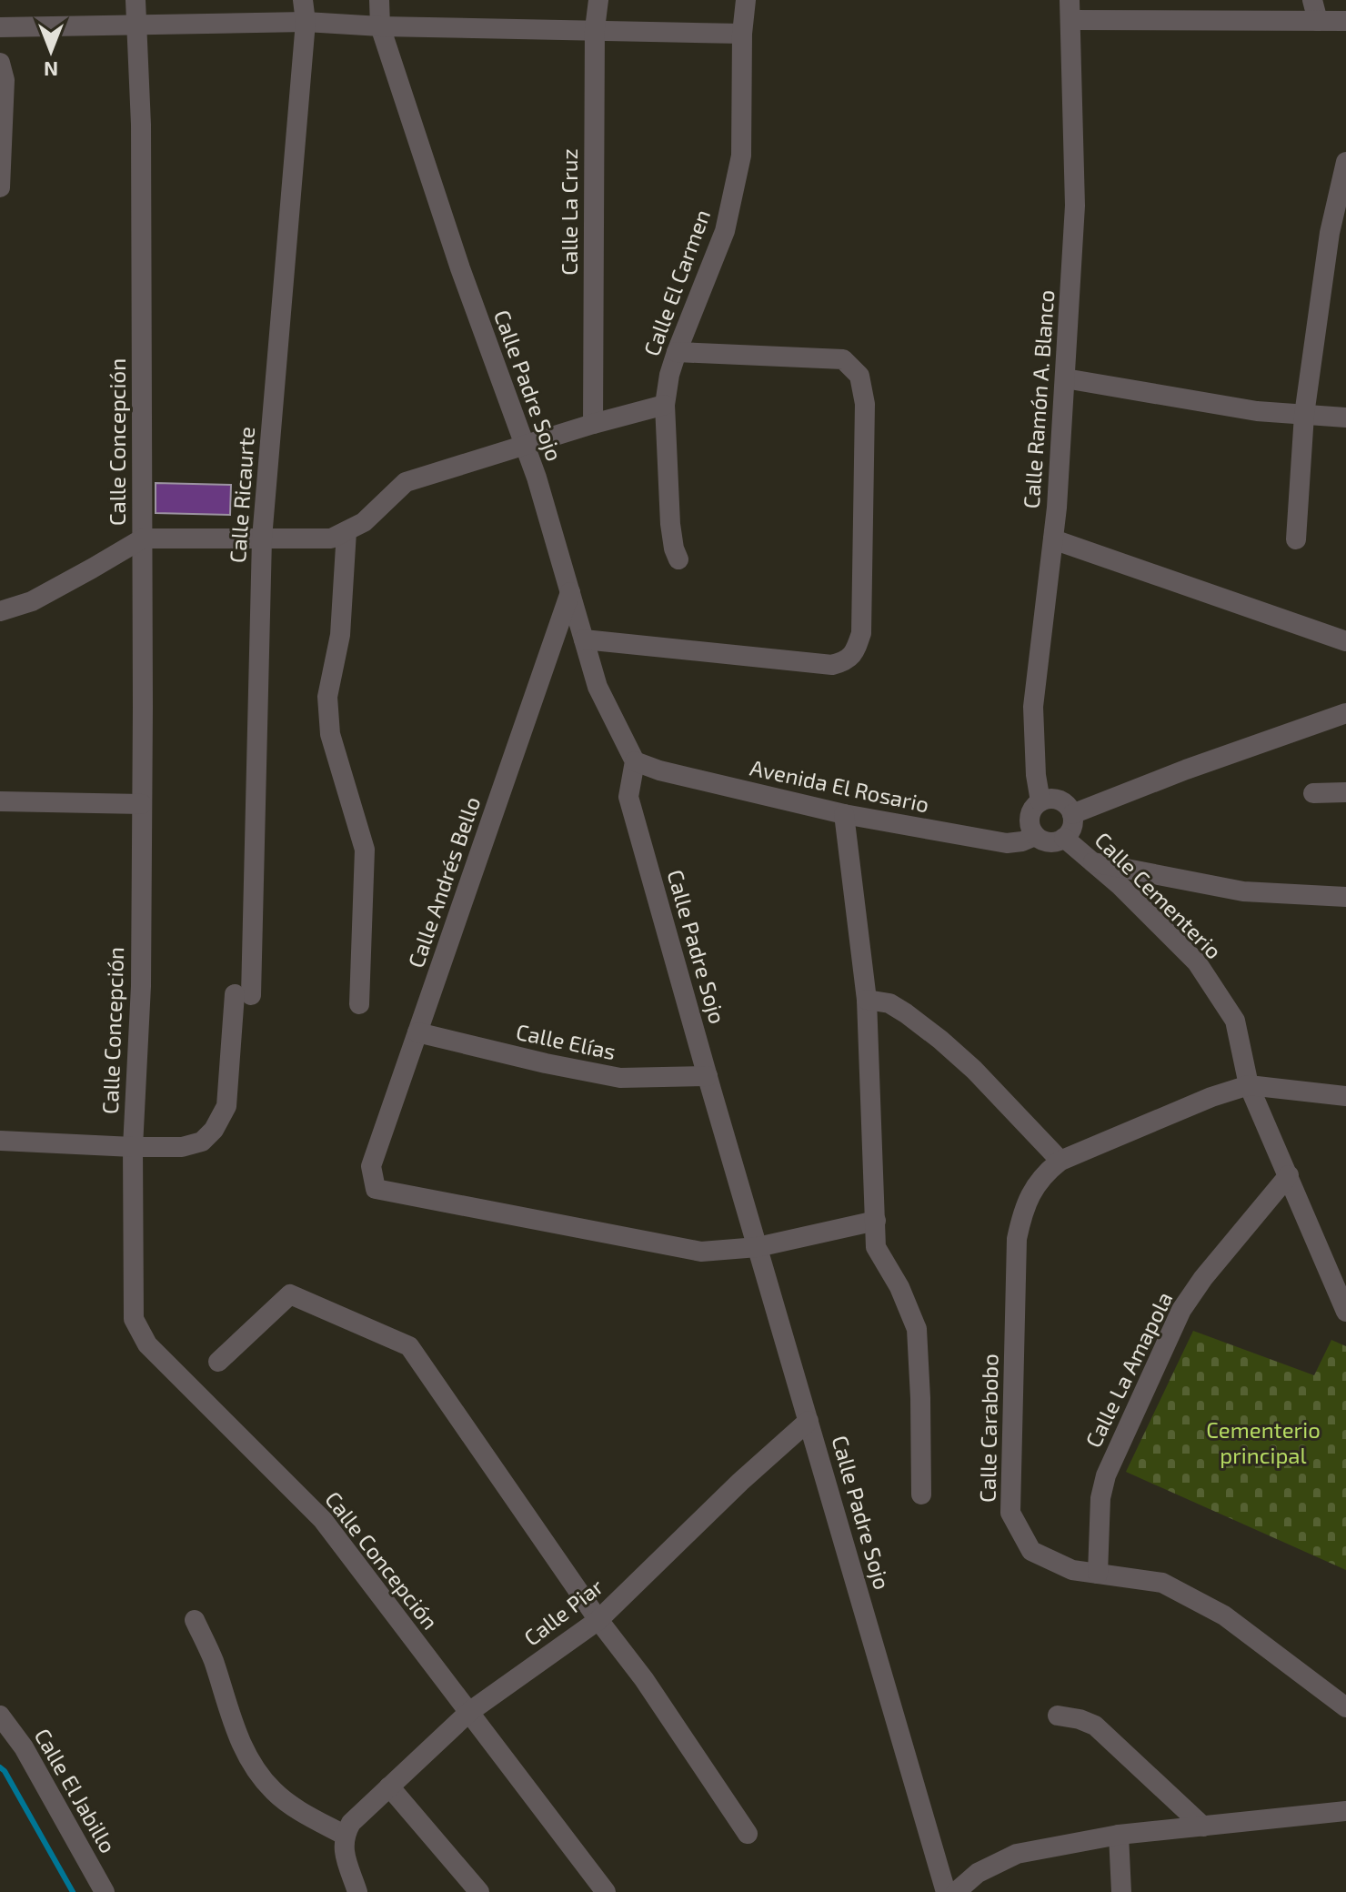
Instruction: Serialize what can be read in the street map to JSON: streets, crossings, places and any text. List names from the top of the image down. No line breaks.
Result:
{"streets":{"street":["Calle La Cruz","Calle El Carmen","Calle Padre Sojo","Calle Ramón A. Blanco","Calle Concepción","Calle Ricaurte","Avenida El Rosario","Calle Andrés Bello","Calle Cementerio","Calle Elías","Calle La Amapola","Calle Carabobo","Calle Piar","Calle El Jabillo"]},"crossings":[["Calle Padre Sojo","Avenida El Rosario"],["Calle Padre Sojo","Calle Andrés Bello"],["Calle Padre Sojo","Calle Elías"],["Calle Padre Sojo","Calle Piar"],["Calle Ramón A. Blanco","Avenida El Rosario"],["Calle Ramón A. Blanco","Calle Cementerio"],["Calle Concepción","Calle Ricaurte"],["Calle Concepción","Calle Piar"],["Avenida El Rosario","Calle Cementerio"],["Calle Andrés Bello","Calle Elías"],["Calle Cementerio","Calle La Amapola"],["Calle Cementerio","Calle Carabobo"],["Calle La Amapola","Calle Carabobo"]],"parks":["Cementerio principal"],"north":"bottom"}
